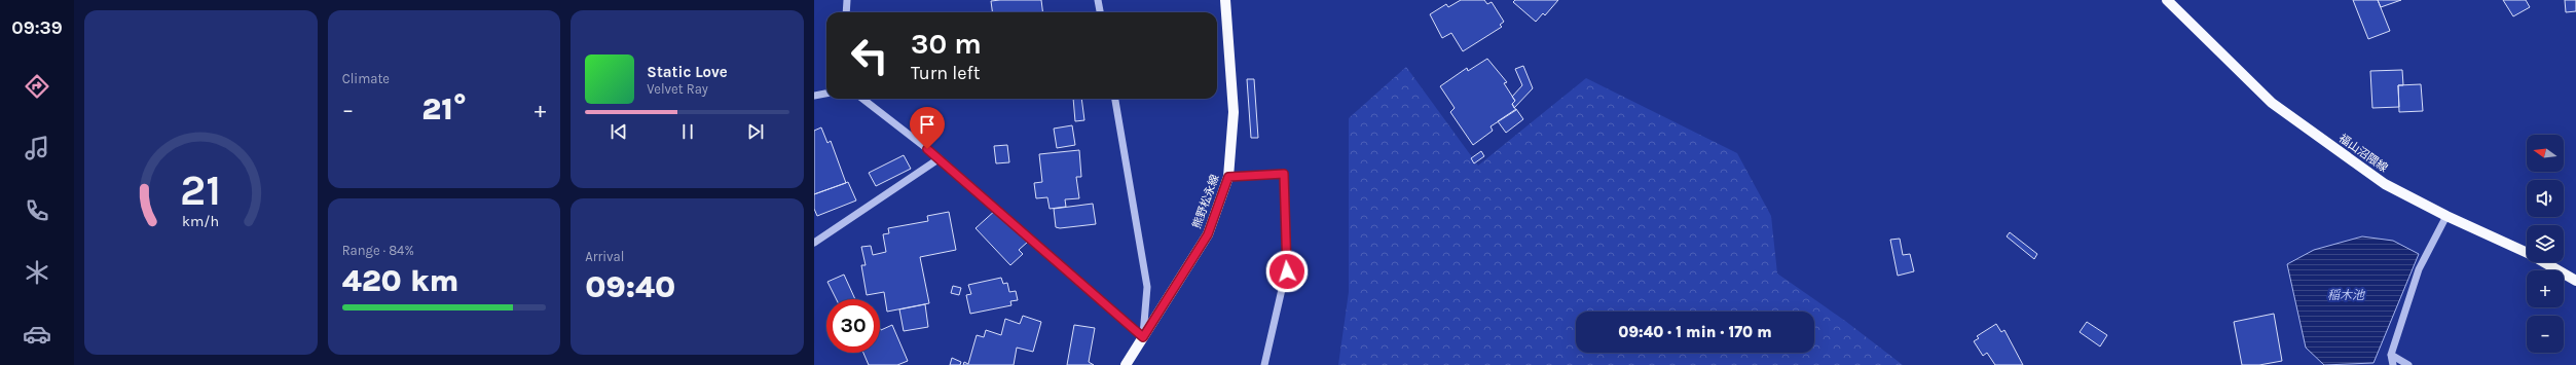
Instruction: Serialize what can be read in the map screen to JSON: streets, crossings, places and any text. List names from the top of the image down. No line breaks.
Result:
{"streets":{"main road":["福山沼隈線","熊野松永線"]},"water":["稲木池"],"north":"left","page":{"tabs":"09:39","tile":["Climate",["Range · 84%","420 km"],["Arrival","09:40"]],"turn":["30 m","Turn left"],"song":["Static Love","Velvet Ray"],"heat":["−","21°","+"],"map_buttons":["+","−"],"limit":"30","trip":"09:40 · 1 min · 170 m","gauge":["21","km/h"]}}
